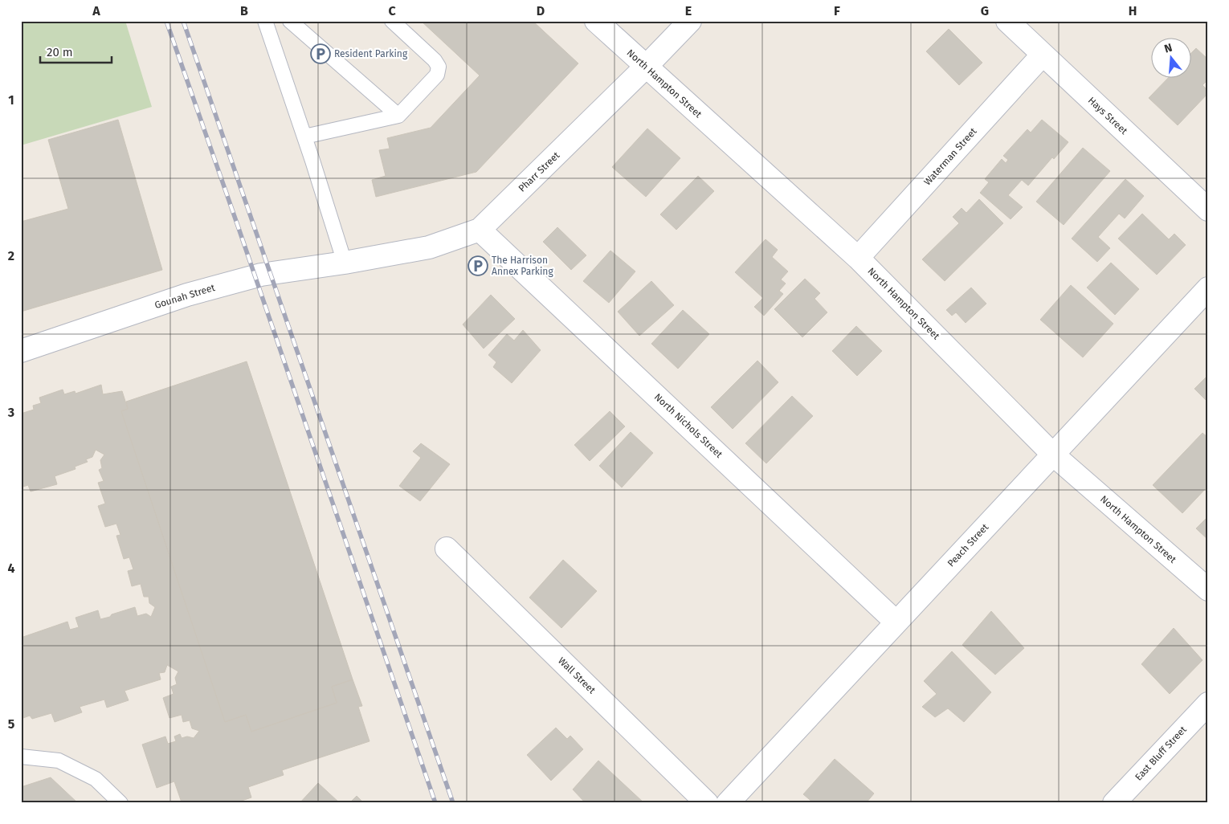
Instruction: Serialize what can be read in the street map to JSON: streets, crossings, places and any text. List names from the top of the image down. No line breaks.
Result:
{"streets":{"street":["North Hampton Street","Hays Street","Waterman Street","Pharr Street","Gounah Street","North Nichols Street","Peach Street","Wall Street","East Bluff Street"]},"crossings":[["North Hampton Street","Waterman Street"],["North Hampton Street","Pharr Street"],["North Hampton Street","Peach Street"],["Hays Street","Waterman Street"],["Pharr Street","Gounah Street"],["Pharr Street","North Nichols Street"],["North Nichols Street","Peach Street"]],"places":{"parking":["Resident Parking","The Harrison Annex Parking"]},"scale_bar":"20 m","north":"top","grid":{"columns":["A","B","C","D","E","F","G","H"],"rows":["1","2","3","4","5"]}}
